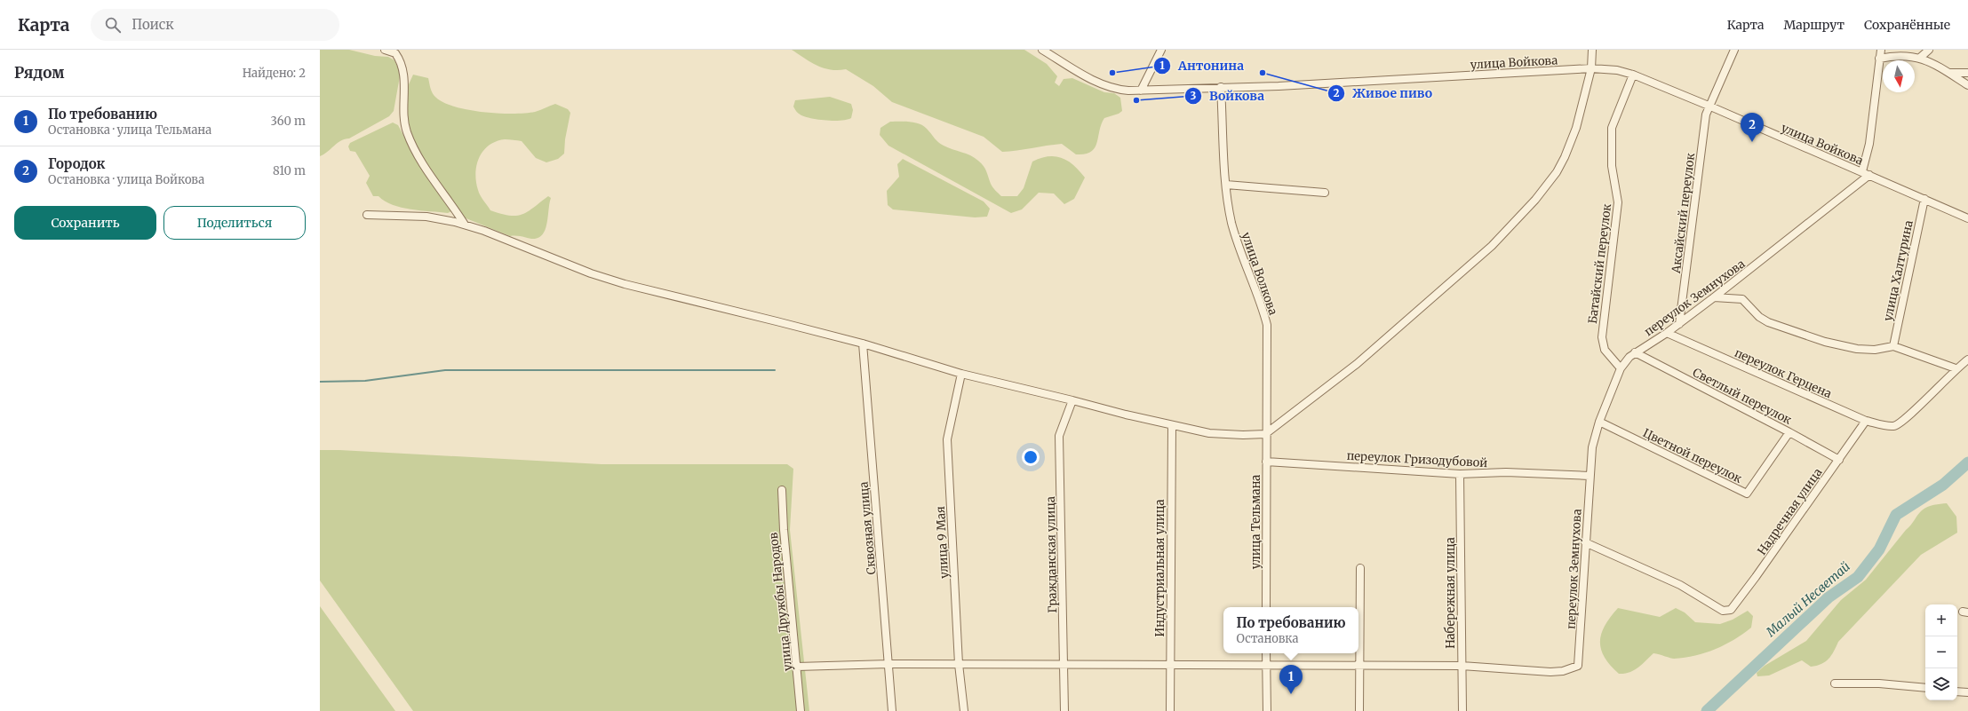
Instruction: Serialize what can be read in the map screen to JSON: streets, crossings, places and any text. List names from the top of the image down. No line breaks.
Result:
{"streets":{"street":["улица Войкова","Аксайский переулок","Батайский переулок","улица Халтурина","улица Волкова","переулок Земнухова","переулок Герцена","Светлый переулок","Цветной переулок","переулок Гризодубовой","Надречная улица","улица Тельмана","Сквозная улица","улица 9 Мая","Гражданская улица","Индустриальная улица","Набережная улица","улица Дружбы Народов"]},"crossings":[["улица Войкова","Аксайский переулок"],["улица Войкова","Батайский переулок"],["улица Войкова","улица Халтурина"],["улица Войкова","улица Волкова"],["улица Войкова","переулок Земнухова"],["Аксайский переулок","переулок Земнухова"],["Батайский переулок","переулок Земнухова"],["улица Волкова","улица Тельмана"],["переулок Земнухова","переулок Герцена"],["переулок Земнухова","Светлый переулок"],["переулок Земнухова","Цветной переулок"],["переулок Земнухова","переулок Гризодубовой"],["переулок Земнухова","Надречная улица"],["переулок Земнухова","Набережная улица"],["переулок Герцена","Надречная улица"],["Светлый переулок","Цветной переулок"],["Светлый переулок","Надречная улица"],["переулок Гризодубовой","улица Тельмана"],["переулок Гризодубовой","Набережная улица"]],"water":["Малый Несветай"],"places":["Антонина","Живое пиво","Войкова"],"north":"bottom","page":{"header":"Карта","search":"Поиск","nav":["Карта","Маршрут","Сохранённые"],"heading":["Рядом","Найдено: 2"],"list":[{"mark":"1","name":"По требованию","note":"Остановка · улица Тельмана","value":"360 m"},{"mark":"2","name":"Городок","note":"Остановка · улица Войкова","value":"810 m"}],"pins":["2","1"],"buttons":["Сохранить","Поделиться"],"map_buttons":["+","−"],"popup":["По требованию","Остановка"]}}
